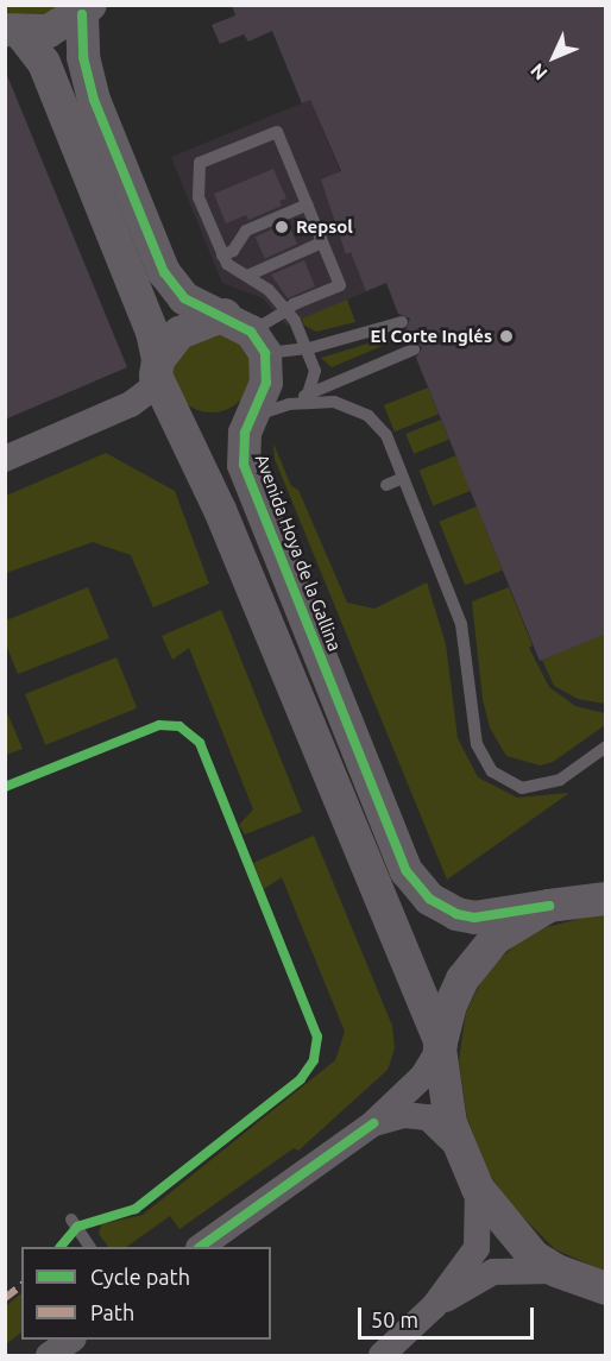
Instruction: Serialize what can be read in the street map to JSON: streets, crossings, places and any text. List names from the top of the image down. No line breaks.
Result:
{"streets":{"street":["Avenida Hoya de la Gallina"]},"places":["Repsol","El Corte Inglés"],"legend":["Cycle path","Path"],"scale_bar":"50 m","north":"bottom left"}
